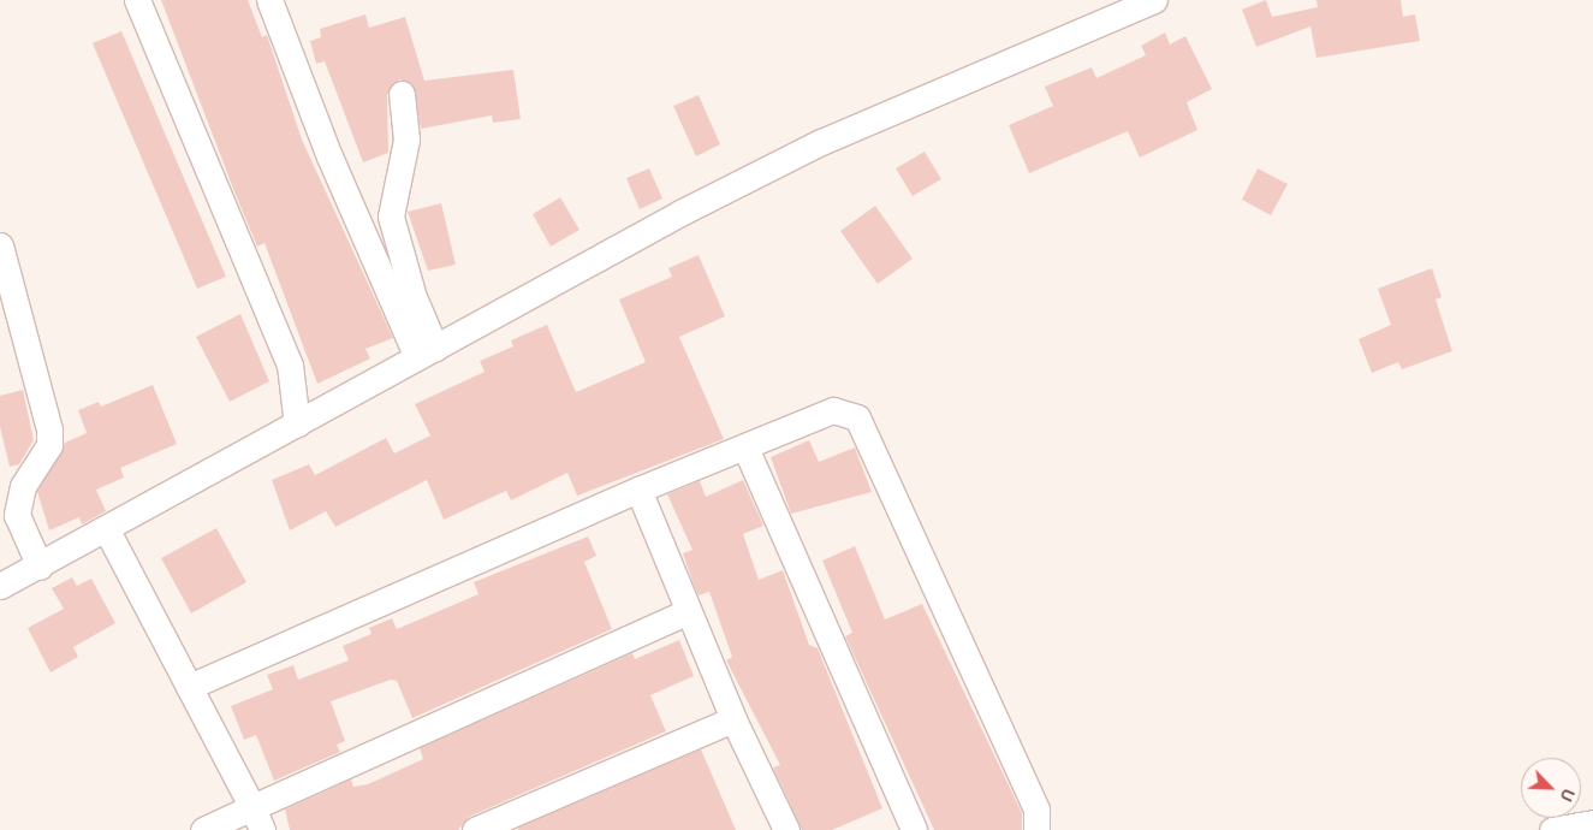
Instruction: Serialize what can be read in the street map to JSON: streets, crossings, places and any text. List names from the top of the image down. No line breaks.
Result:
{"north":"bottom right"}
